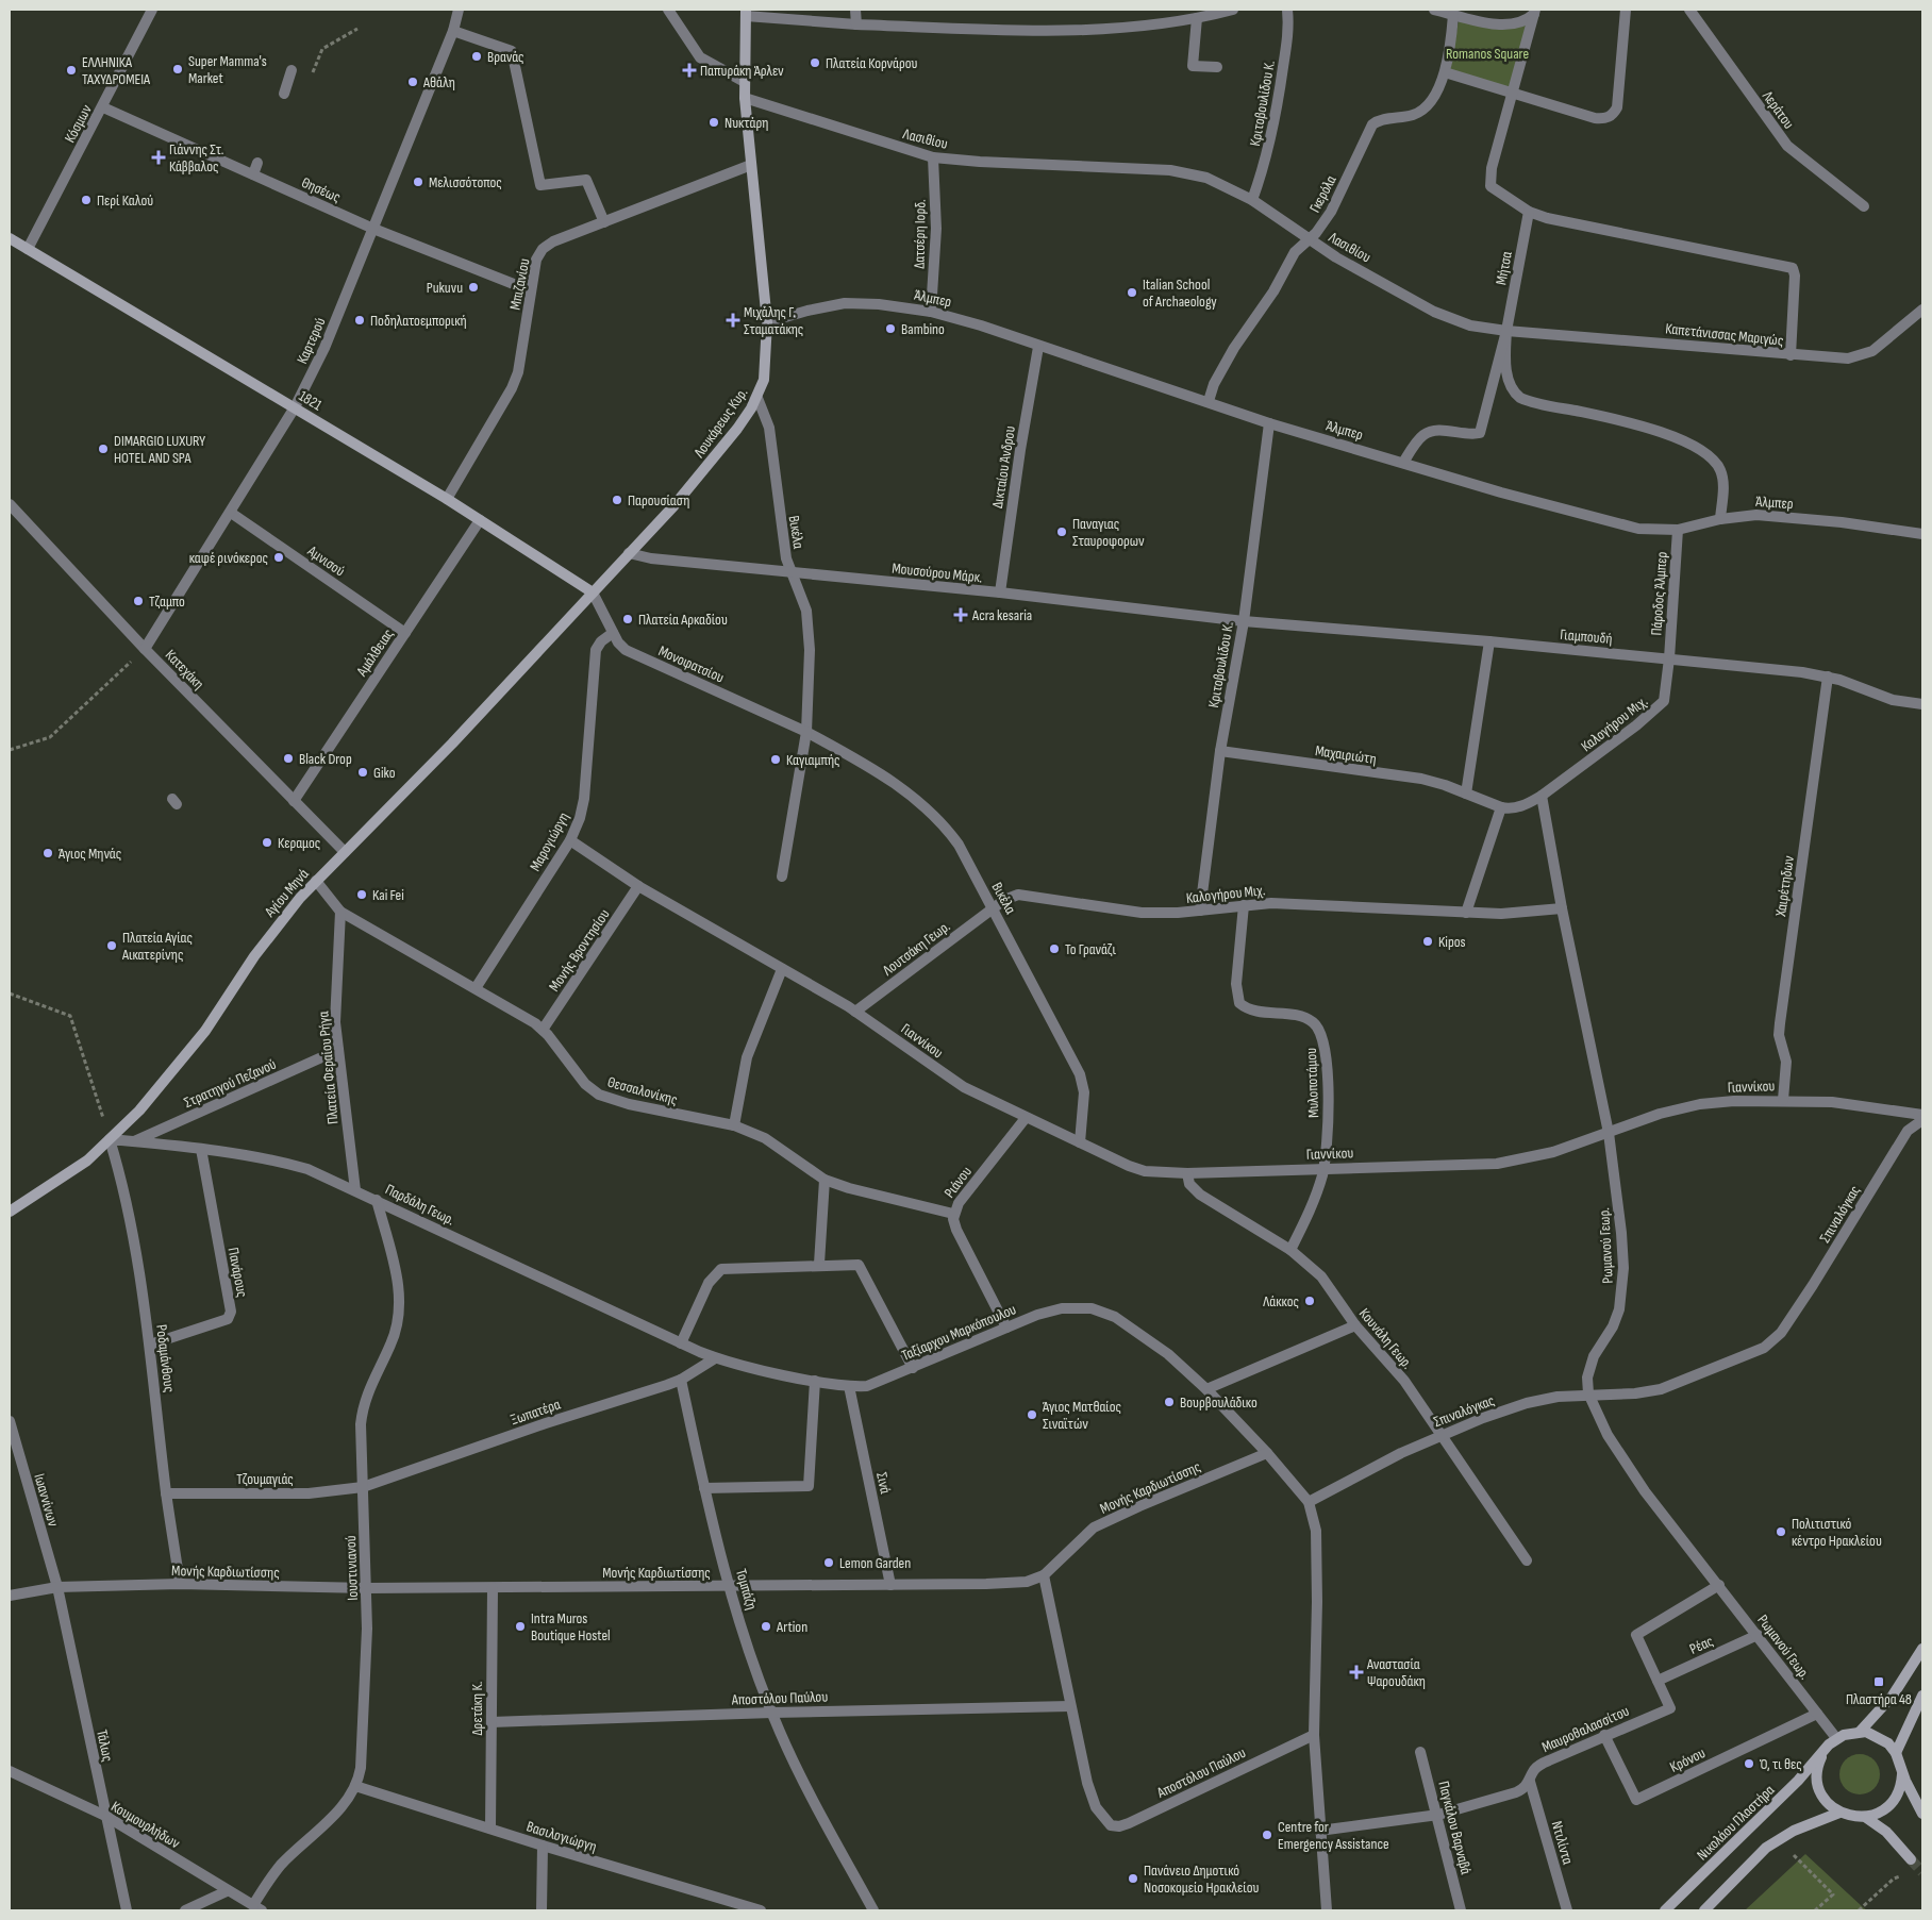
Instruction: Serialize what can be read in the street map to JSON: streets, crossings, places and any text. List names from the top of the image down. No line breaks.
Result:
{"streets":{"main road":["1821","Λουκάρεως Κυρ.","Αγίου Μηνά","Νικολάου Πλαστήρα"],"street":["Κριτοβουλίδου Κ.","Λεράτου","Κόσμων","Λασιθίου","Θησέως","Γκερόλα","Δατσέρη Ιορδ.","Μήτσα","Μπιζανίου","Άλμπερ","Καπετάνισσας Μαριγώς","Καρτερού","Δικταίου Άνδρου","Βικέλα","Αμνισού","Μουσούρου Μάρκ.","Πάροδος Άλμπερ","Γιαμπουδή","Αμάλθειας","Μονοφατσίου","Κατεχάκη","Καλογήρου Μιχ.","Μαχαιριώτη","Μαρογιώργη","Χαιρέτηδων","Λουτσάκη Γεωρ.","Μονής Βροντησίου","Γιαννίκου","Πλατεία Φεραίου Ρήγα","Στρατηγού Πεζανού","Μυλοποτάμου","Θεσσαλονίκης","Ριάνου","Παρδάλη Γεωρ.","Σπιναλόγκας","Ρωμανού Γεωρ.","Πανάρους","Ταξίαρχου Μαρκόπουλου","Κουνάλη Γεωρ.","Ροδαμάνθους","Ξωπατέρα","Τζουμαγιάς","Σινά","Μονής Καρδιωτίσσης","Ιωαννίνων","Ιουστινιανού","Τομπάζη","Ρέας","Αποστόλου Παύλου","Δρετάκη Κ.","Μαυροθαλασσίτου","Τάλως","Κρόνου","Κουμουρλήδων","Παγκάλου Βαρναβά","Βασιλογιώργη","Ντιλίντα"]},"crossings":[["Κριτοβουλίδου Κ.","Λασιθίου"],["Κριτοβουλίδου Κ.","Άλμπερ"],["Κριτοβουλίδου Κ.","Μουσούρου Μάρκ."],["Κριτοβουλίδου Κ.","Γιαμπουδή"],["Κριτοβουλίδου Κ.","Καλογήρου Μιχ."],["Κριτοβουλίδου Κ.","Μαχαιριώτη"],["Κόσμων","Θησέως"],["Κόσμων","1821"],["Λασιθίου","Γκερόλα"],["Λασιθίου","Δατσέρη Ιορδ."],["Λασιθίου","Μήτσα"],["Λασιθίου","Καπετάνισσας Μαριγώς"],["Λασιθίου","Λουκάρεως Κυρ."],["Θησέως","Μπιζανίου"],["Θησέως","Καρτερού"],["Γκερόλα","Άλμπερ"],["Δατσέρη Ιορδ.","Άλμπερ"],["Μήτσα","Καπετάνισσας Μαριγώς"],["Μπιζανίου","1821"],["Μπιζανίου","Λουκάρεως Κυρ."],["Άλμπερ","Λουκάρεως Κυρ."],["Άλμπερ","Δικταίου Άνδρου"],["Άλμπερ","Πάροδος Άλμπερ"],["Καρτερού","1821"],["Καρτερού","Αμνισού"],["Καρτερού","Κατεχάκη"],["1821","Λουκάρεως Κυρ."],["1821","Αμάλθειας"],["1821","Μονοφατσίου"],["1821","Αγίου Μηνά"],["Λουκάρεως Κυρ.","Βικέλα"],["Λουκάρεως Κυρ.","Μουσούρου Μάρκ."],["Λουκάρεως Κυρ.","Μονοφατσίου"],["Λουκάρεως Κυρ.","Αγίου Μηνά"],["Δικταίου Άνδρου","Μουσούρου Μάρκ."],["Βικέλα","Μουσούρου Μάρκ."],["Βικέλα","Μονοφατσίου"],["Βικέλα","Καλογήρου Μιχ."],["Βικέλα","Λουτσάκη Γεωρ."],["Βικέλα","Γιαννίκου"],["Αμνισού","Αμάλθειας"],["Μουσούρου Μάρκ.","Γιαμπουδή"],["Πάροδος Άλμπερ","Γιαμπουδή"],["Πάροδος Άλμπερ","Καλογήρου Μιχ."],["Γιαμπουδή","Καλογήρου Μιχ."],["Γιαμπουδή","Χαιρέτηδων"],["Αμάλθειας","Κατεχάκη"],["Μονοφατσίου","Μαρογιώργη"],["Μονοφατσίου","Αγίου Μηνά"],["Κατεχάκη","Αγίου Μηνά"],["Καλογήρου Μιχ.","Μαχαιριώτη"],["Καλογήρου Μιχ.","Λουτσάκη Γεωρ."],["Καλογήρου Μιχ.","Μυλοποτάμου"],["Καλογήρου Μιχ.","Ρωμανού Γεωρ."],["Μαρογιώργη","Γιαννίκου"],["Μαρογιώργη","Θεσσαλονίκης"],["Χαιρέτηδων","Γιαννίκου"],["Αγίου Μηνά","Θεσσαλονίκης"],["Αγίου Μηνά","Παρδάλη Γεωρ."],["Αγίου Μηνά","Ροδαμάνθους"],["Λουτσάκη Γεωρ.","Γιαννίκου"],["Μονής Βροντησίου","Γιαννίκου"],["Μονής Βροντησίου","Θεσσαλονίκης"],["Γιαννίκου","Μυλοποτάμου"],["Γιαννίκου","Ριάνου"],["Γιαννίκου","Ρωμανού Γεωρ."],["Γιαννίκου","Κουνάλη Γεωρ."],["Πλατεία Φεραίου Ρήγα","Στρατηγού Πεζανού"],["Πλατεία Φεραίου Ρήγα","Θεσσαλονίκης"],["Πλατεία Φεραίου Ρήγα","Παρδάλη Γεωρ."],["Στρατηγού Πεζανού","Παρδάλη Γεωρ."],["Μυλοποτάμου","Κουνάλη Γεωρ."],["Θεσσαλονίκης","Ριάνου"],["Ριάνου","Ταξίαρχου Μαρκόπουλου"],["Παρδάλη Γεωρ.","Πανάρους"],["Παρδάλη Γεωρ.","Ταξίαρχου Μαρκόπουλου"],["Παρδάλη Γεωρ.","Ροδαμάνθους"],["Παρδάλη Γεωρ.","Ιουστινιανού"],["Σπιναλόγκας","Ρωμανού Γεωρ."],["Σπιναλόγκας","Ταξίαρχου Μαρκόπουλου"],["Σπιναλόγκας","Κουνάλη Γεωρ."],["Ρωμανού Γεωρ.","Ρέας"],["Ρωμανού Γεωρ.","Μαυροθαλασσίτου"],["Ρωμανού Γεωρ.","Κρόνου"],["Ρωμανού Γεωρ.","Νικολάου Πλαστήρα"],["Πανάρους","Ροδαμάνθους"],["Ταξίαρχου Μαρκόπουλου","Ξωπατέρα"],["Ταξίαρχου Μαρκόπουλου","Σινά"],["Ταξίαρχου Μαρκόπουλου","Μονής Καρδιωτίσσης"],["Ροδαμάνθους","Τζουμαγιάς"],["Ροδαμάνθους","Μονής Καρδιωτίσσης"],["Ξωπατέρα","Τζουμαγιάς"],["Ξωπατέρα","Ιουστινιανού"],["Ξωπατέρα","Τομπάζη"],["Τζουμαγιάς","Ιουστινιανού"],["Σινά","Μονής Καρδιωτίσσης"],["Μονής Καρδιωτίσσης","Ιωαννίνων"],["Μονής Καρδιωτίσσης","Ιουστινιανού"],["Μονής Καρδιωτίσσης","Τομπάζη"],["Μονής Καρδιωτίσσης","Δρετάκη Κ."],["Μονής Καρδιωτίσσης","Τάλως"],["Ιωαννίνων","Τάλως"],["Ιουστινιανού","Κουμουρλήδων"],["Ιουστινιανού","Βασιλογιώργη"],["Τομπάζη","Αποστόλου Παύλου"],["Ρέας","Μαυροθαλασσίτου"],["Αποστόλου Παύλου","Δρετάκη Κ."],["Δρετάκη Κ.","Βασιλογιώργη"],["Μαυροθαλασσίτου","Κρόνου"],["Μαυροθαλασσίτου","Παγκάλου Βαρναβά"],["Μαυροθαλασσίτου","Ντιλίντα"],["Τάλως","Κουμουρλήδων"]],"parks":["Romanos Square"],"places":{"other":["Βρανάς","Πλατεία Κορνάρου","Super Mamma's Market","ΕΛΛΗΝΙΚΑ ΤΑΧΥΔΡΟΜΕΙΑ","Αθάλη","Νυκτάρη","Μελισσότοπος","Περί Καλού","Pukuvu","Italian School of Archaeology","Ποδηλατοεμπορική","Bambino","DIMARGIO LUXURY HOTEL AND SPA","Παρουσίαση","Παναγιας Σταυροφορων","καφέ ρινόκερος","Τζαμπο","Πλατεία Αρκαδίου","Black Drop","Καγιαμπής","Giko","Κεραμος","Άγιος Μηνάς","Kai Fei","Kipos","Πλατεία Αγίας Αικατερίνης","Το Γρανάζι","Λάκκος","Βουρβουλάδικο","Άγιος Ματθαίος Σιναϊτών","Πολιτιστικό κέντρο Ηρακλείου","Lemon Garden","Intra Muros Boutique Hostel","Artion","Ό, τι θες","Centre for Emergency Assistance","Πανάνειο Δημοτικό Νοσοκομείο Ηρακλείου"],"health":["Παπυράκη Άρλεν","Γιάννης Στ. Κάββαλος","Μιχάλης Γ. Σταματάκης","Acra kesaria","Αναστασία Ψαρουδάκη"],"transit":["Πλαστήρα 48"]}}
